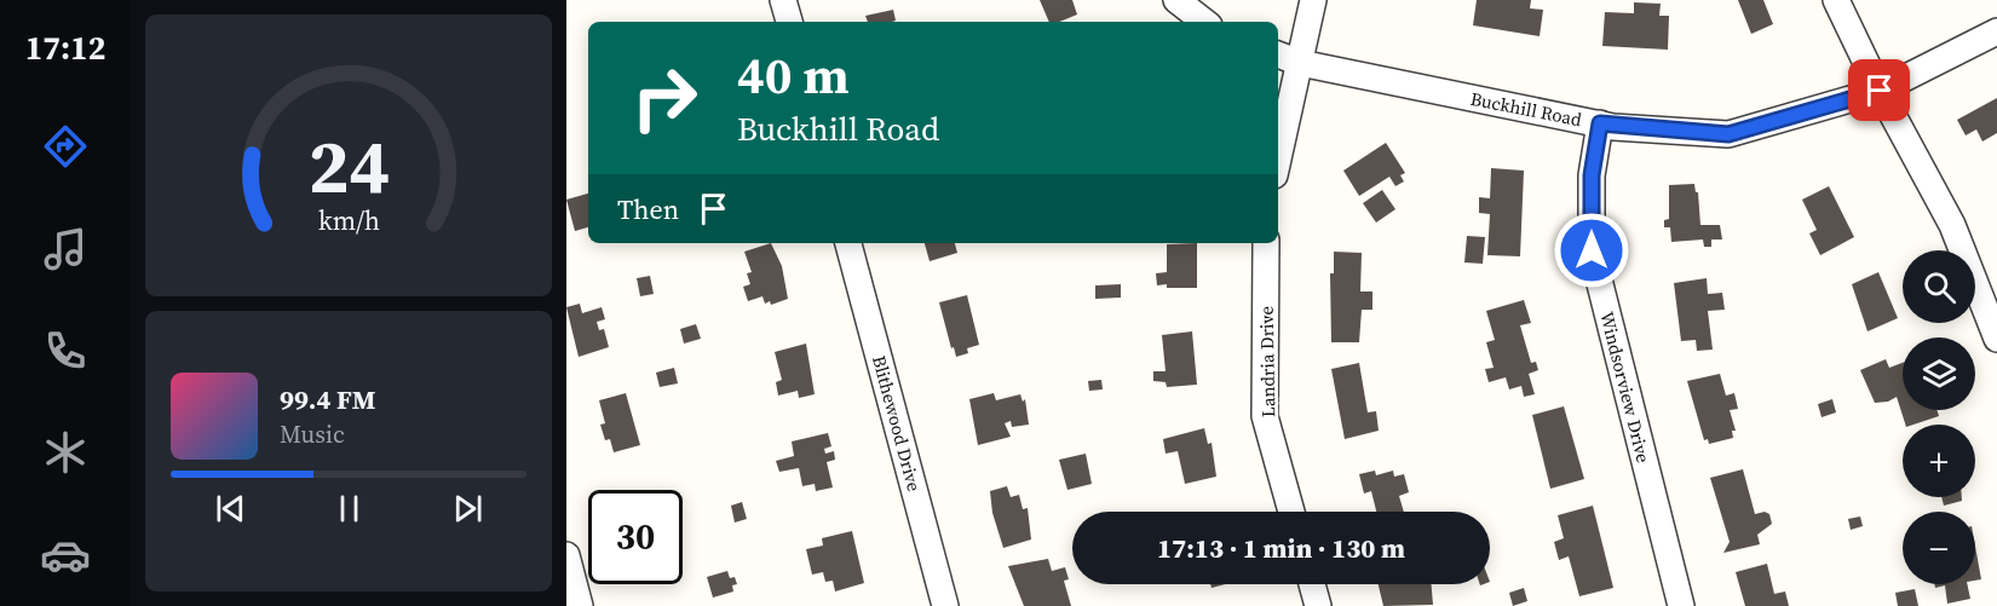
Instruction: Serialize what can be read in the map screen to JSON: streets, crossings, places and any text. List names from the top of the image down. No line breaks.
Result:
{"streets":{"street":["Buckhill Road","Landria Drive","Windsorview Drive","Blithewood Drive"]},"crossings":[["Buckhill Road","Windsorview Drive"]],"page":{"tabs":"17:12","turn":["40 m","Buckhill Road"],"then":"Then","map_buttons":["+","−"],"song":["99.4 FM","Music"],"limit":"30","trip":"17:13 · 1 min · 130 m","gauge":["24","km/h"]}}
